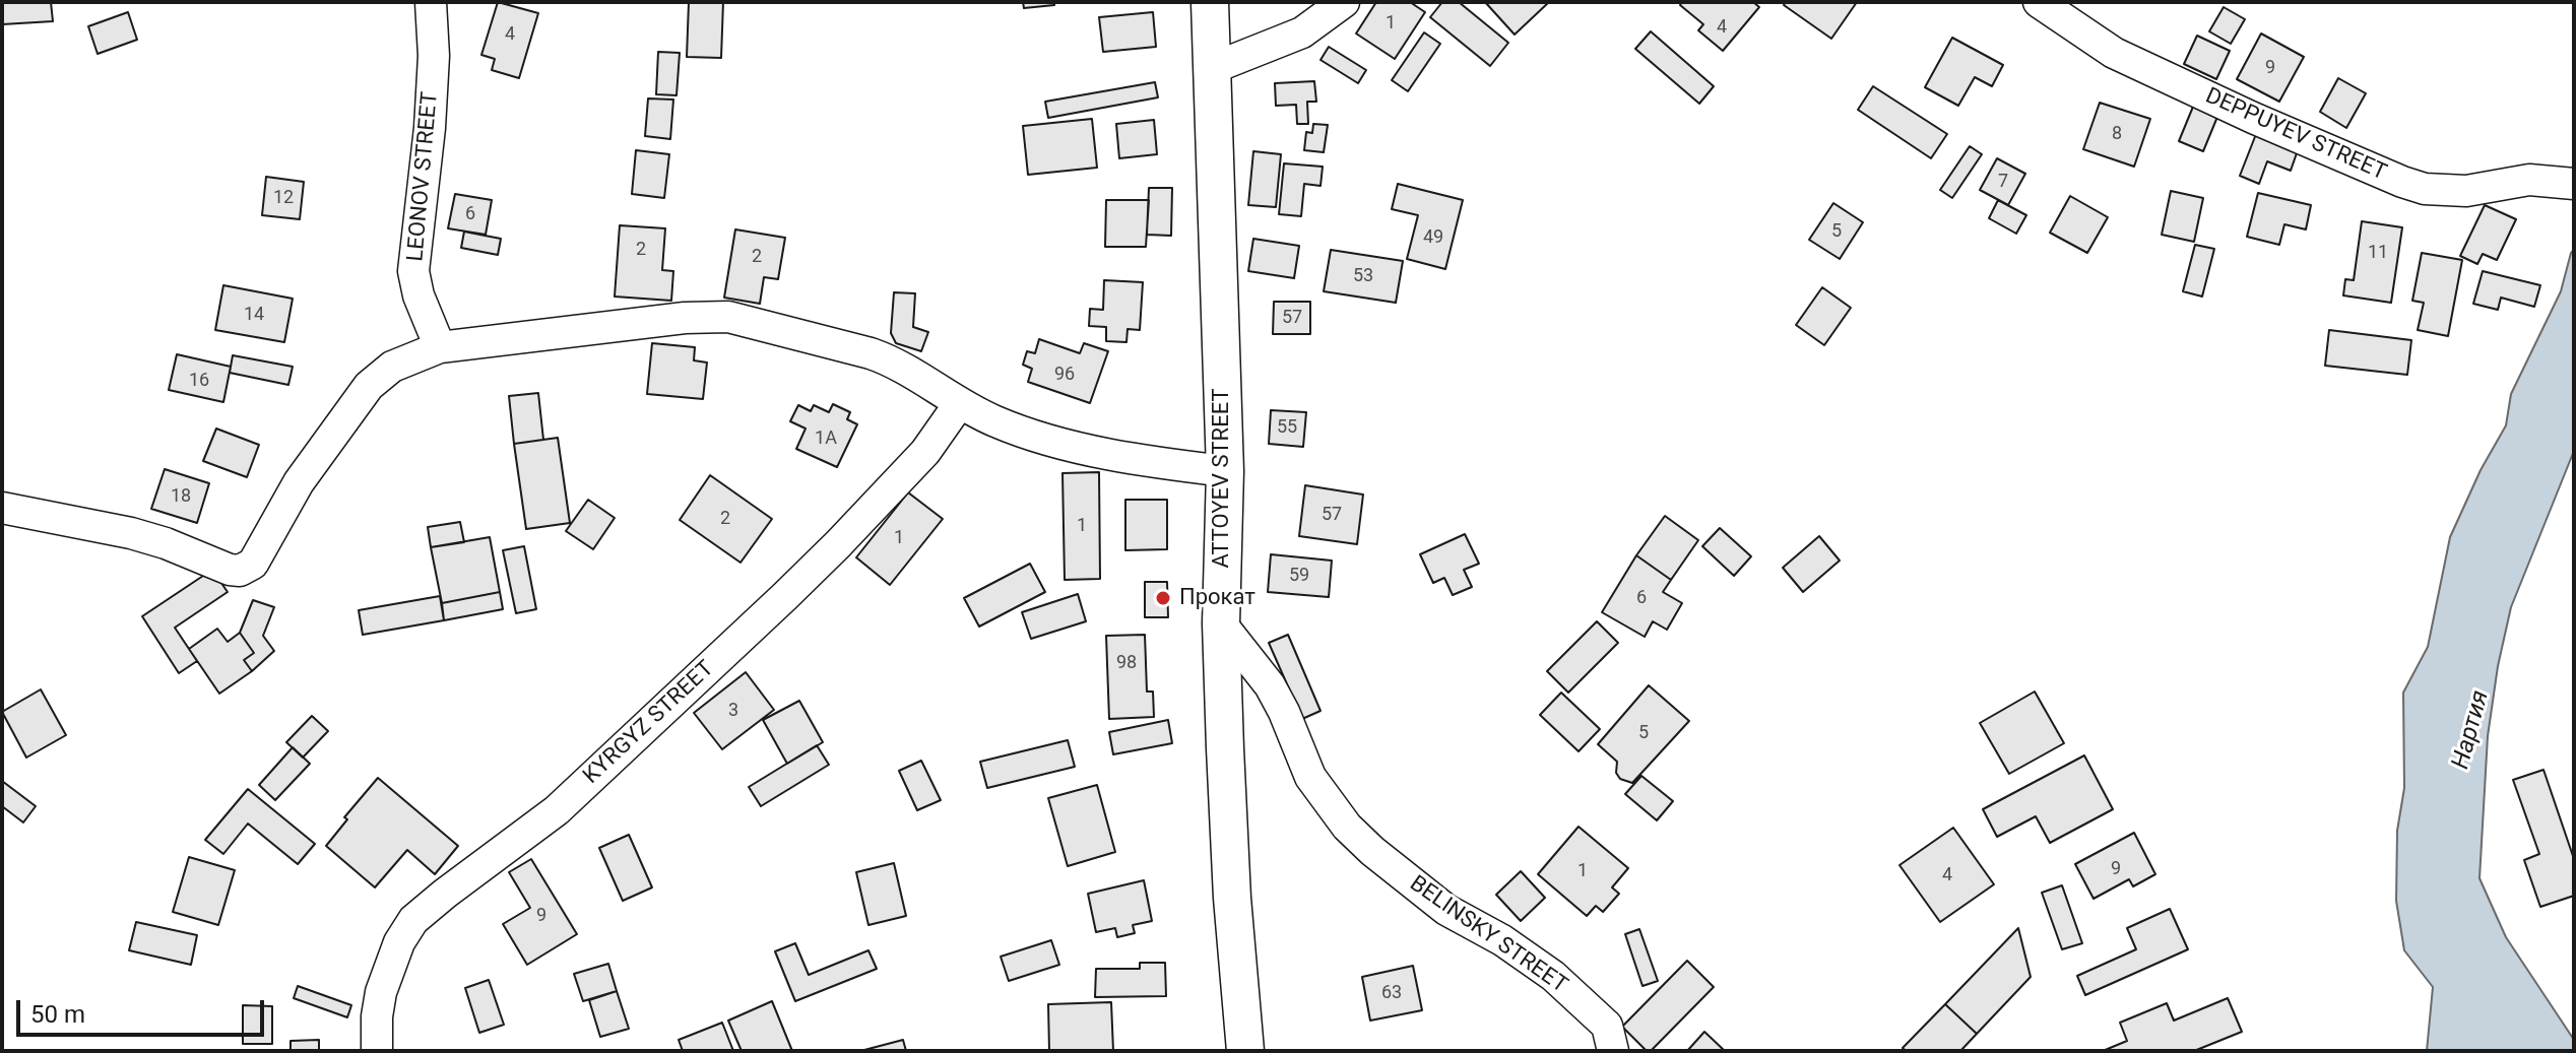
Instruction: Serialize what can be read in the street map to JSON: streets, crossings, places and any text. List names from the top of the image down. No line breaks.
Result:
{"streets":{"street":["DEPPUYEV STREET","LEONOV STREET","ATTOYEV STREET","KYRGYZ STREET","BELINSKY STREET"]},"crossings":[["ATTOYEV STREET","BELINSKY STREET"]],"water":["Нартия"],"places":["Прокат"],"house_numbers":["1","4","4","9","8","7","12","6","5","49","2","11","2","53","14","57","96","16","55","1А","18","57","2","1","1","59","6","98","3","5","9","1","4","9","63"],"scale_bar":"50 m"}
